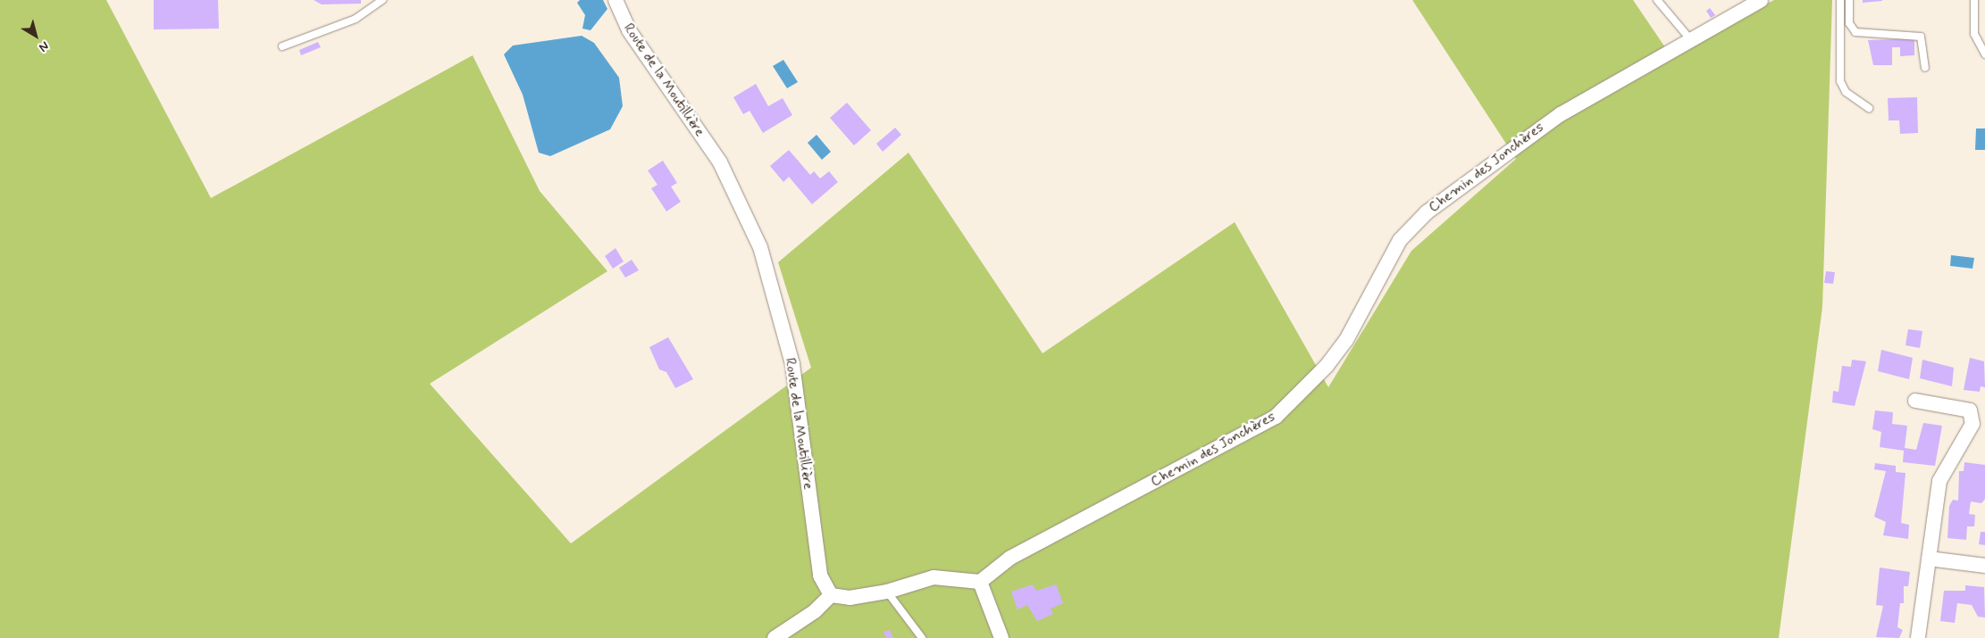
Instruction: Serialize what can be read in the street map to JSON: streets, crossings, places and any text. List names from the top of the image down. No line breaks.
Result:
{"streets":{"street":["Route de la Moutillière","Chemin des Jonchères"]},"north":"bottom right"}
